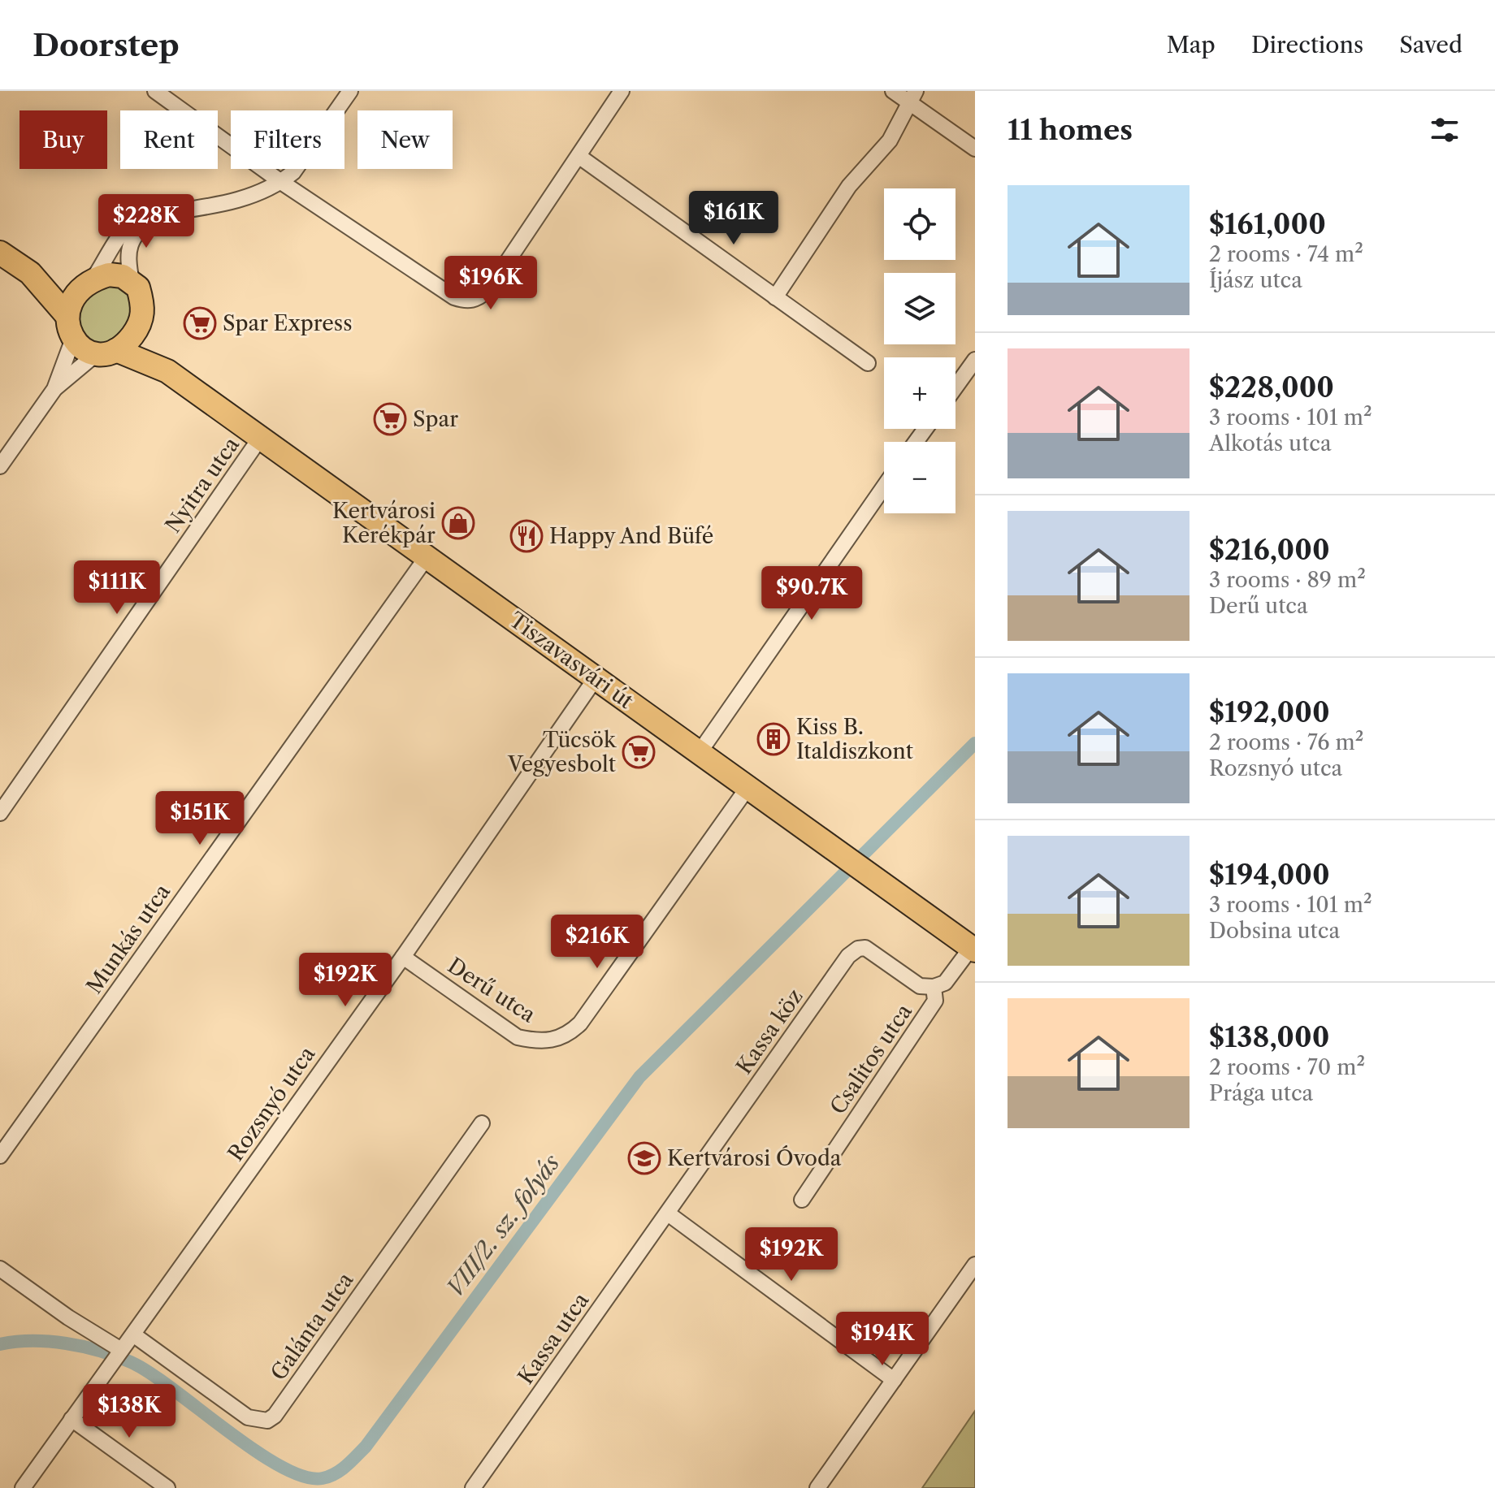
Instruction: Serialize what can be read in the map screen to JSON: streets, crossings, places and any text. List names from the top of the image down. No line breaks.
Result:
{"streets":{"main road":["Tiszavasvári út"],"street":["Nyitra utca","Munkás utca","Derű utca","Kassa köz","Csalitos utca","Rozsnyó utca","Galánta utca","Kassa utca"]},"crossings":[["Nyitra utca","Tiszavasvári út"],["Tiszavasvári út","Munkás utca"],["Tiszavasvári út","Derű utca"],["Tiszavasvári út","Csalitos utca"],["Tiszavasvári út","Rozsnyó utca"],["Derű utca","Rozsnyó utca"],["Kassa köz","Csalitos utca"],["Kassa köz","Kassa utca"],["Rozsnyó utca","Galánta utca"]],"water":["VIII/2. sz. folyás"],"places":{"supermarket":["Spar Express","Spar","Tücsök Vegyesbolt"],"shop":["Kertvárosi Kerékpár"],"restaurant":["Happy And Büfé"],"building":["Kiss B. Italdiszkont"],"school or university":["Kertvárosi Óvoda"]},"page":{"header":"Doorstep","nav":["Map","Directions","Saved"],"heading":"11 homes","chip":["Buy","Rent","Filters","New"],"list":[{"name":"$161,000","note":"2 rooms · 74 m² · Íjász utca"},{"name":"$228,000","note":"3 rooms · 101 m² · Alkotás utca"},{"name":"$216,000","note":"3 rooms · 89 m² · Derű utca"},{"name":"$192,000","note":"2 rooms · 76 m² · Rozsnyó utca"},{"name":"$194,000","note":"3 rooms · 101 m² · Dobsina utca"},{"name":"$138,000","note":"2 rooms · 70 m² · Prága utca"}],"map_buttons":["+","−"],"price":["$161K","$228K","$196K","$111K","$90.7K","$151K","$216K","$192K","$192K","$194K","$138K"]}}
